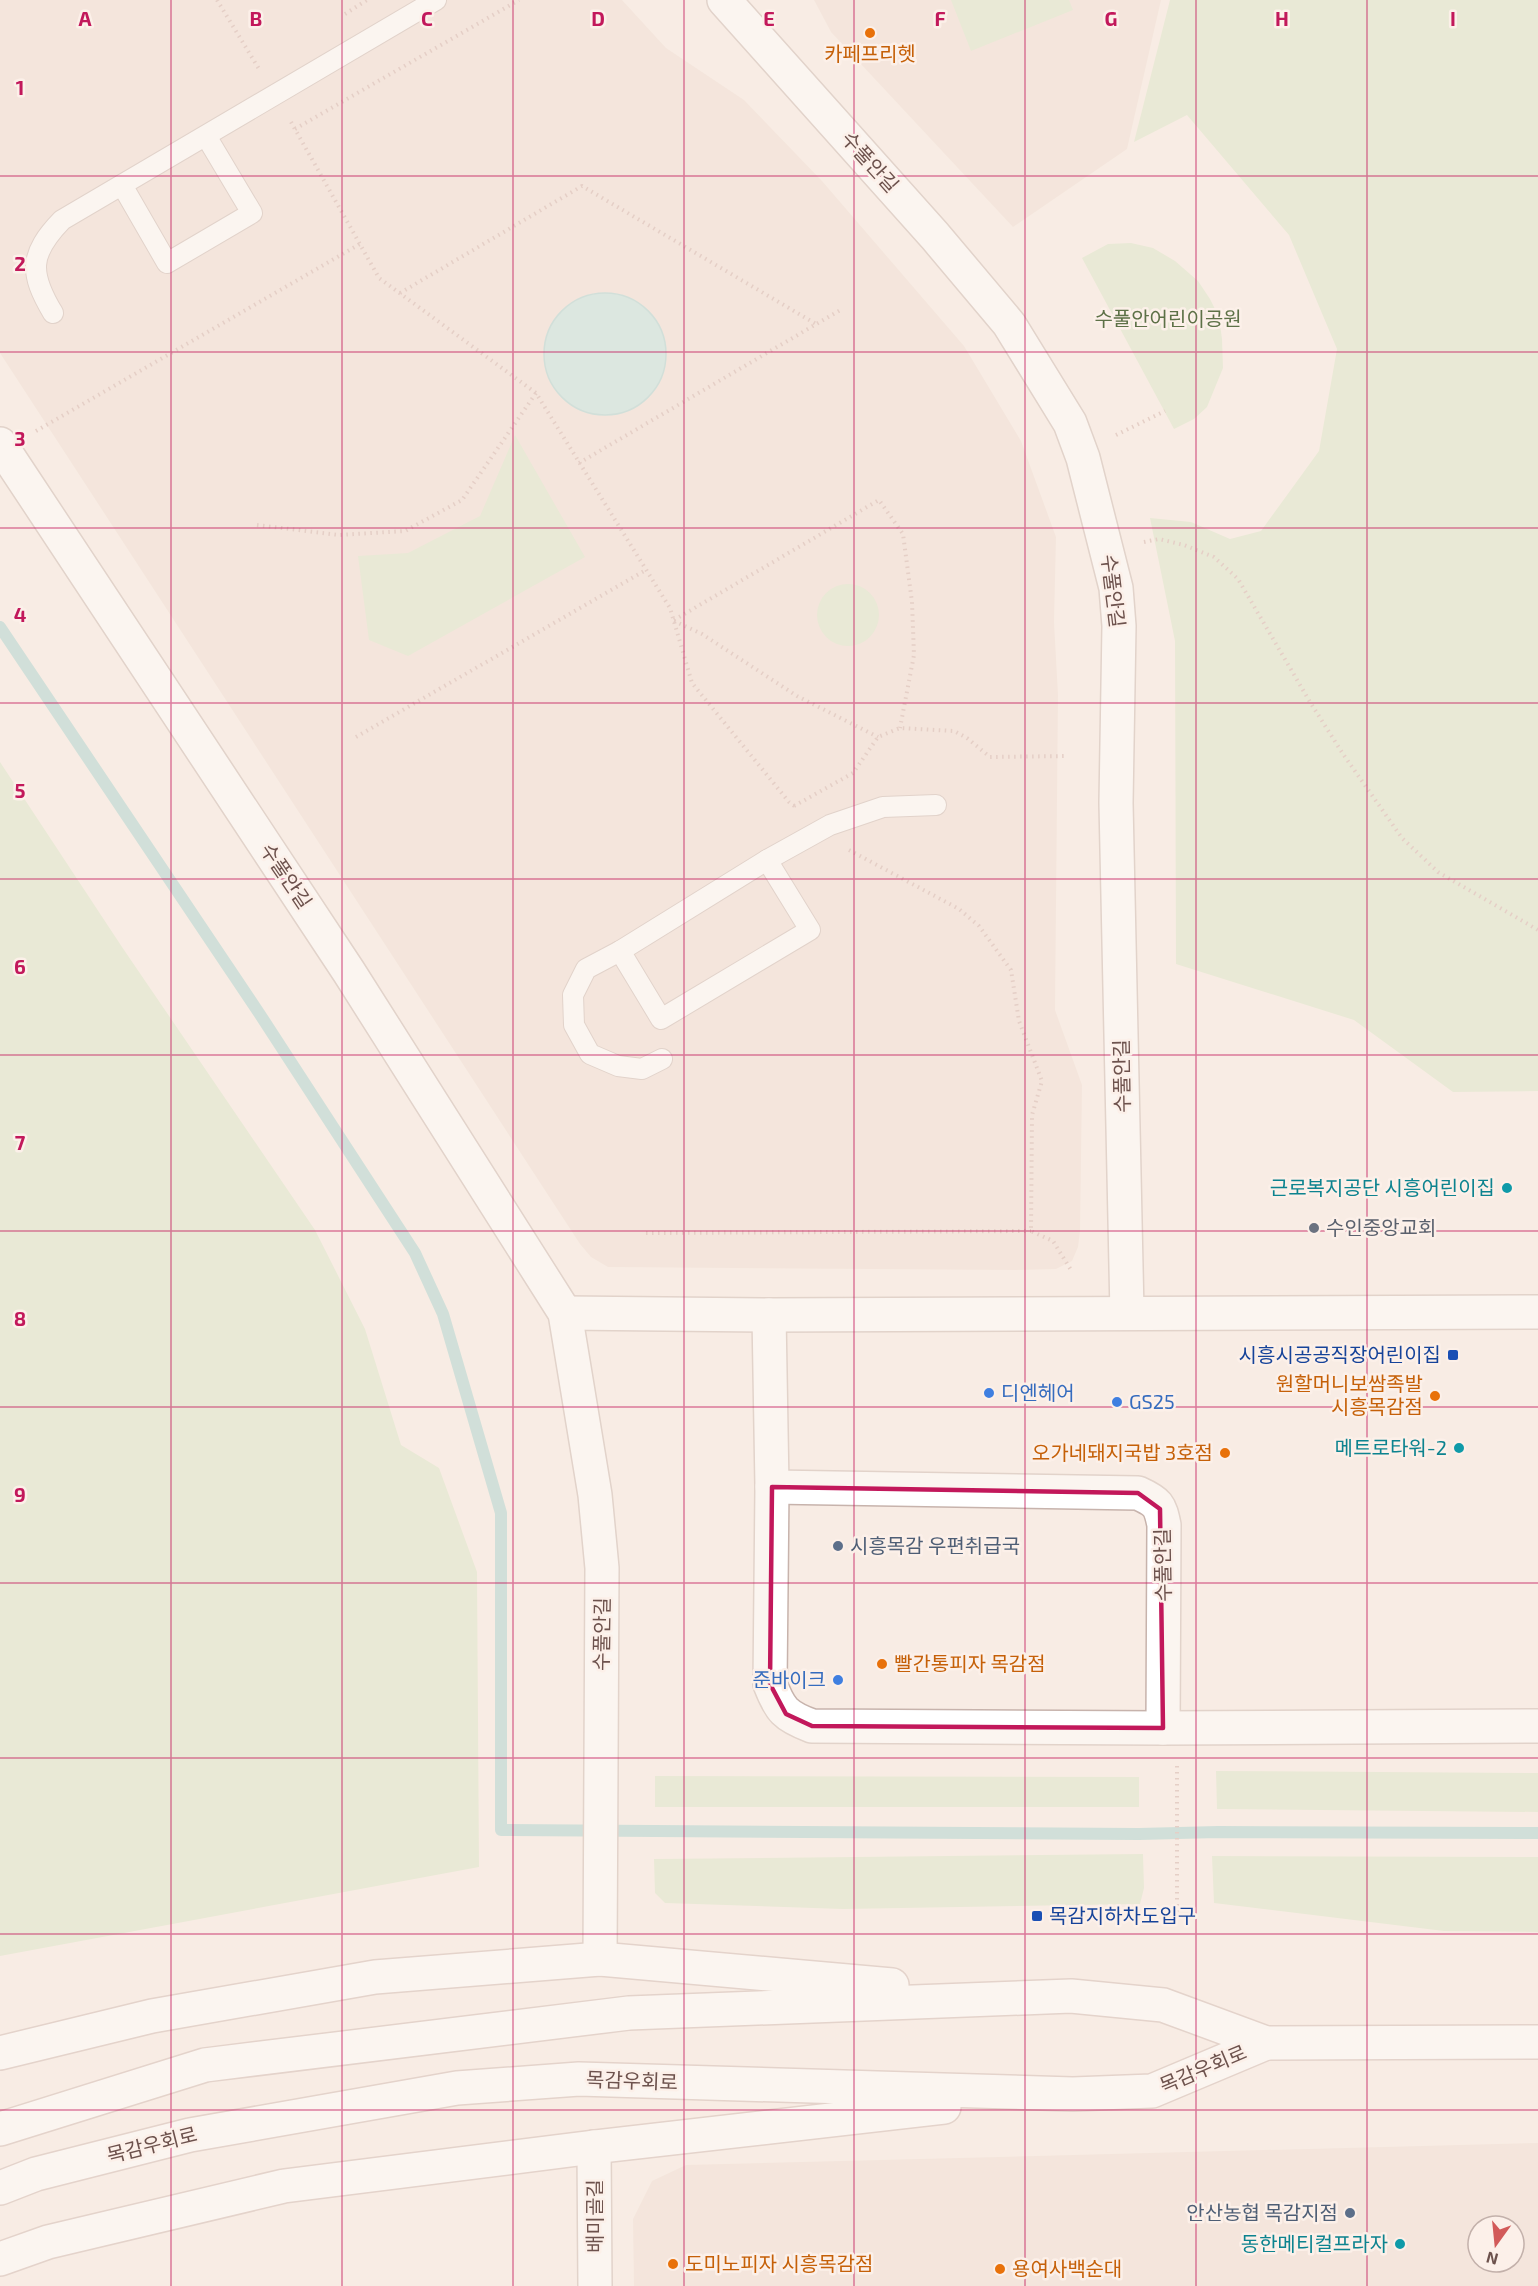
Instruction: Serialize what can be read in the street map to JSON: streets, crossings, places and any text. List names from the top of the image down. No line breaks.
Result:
{"streets":{"street":["수풀안길","목감우회로","배미골길"]},"parks":["수풀안어린이공원"],"places":{"other":["카페프리헷","근로복지공단 시흥어린이집","수인중앙교회","디엔헤어","원할머니보쌈족발 시흥목감점","GS25","메트로타워-2","오가네돼지국밥 3호점","시흥목감 우편취급국","빨간통피자 목감점","준바이크","안산농협 목감지점","동한메티컬프라자","도미노피자 시흥목감점","용여사백순대"],"transit":["시흥시공공직장어린이집","목감지하차도입구"]},"north":"bottom","grid":{"columns":["A","B","C","D","E","F","G","H","I"],"rows":["1","2","3","4","5","6","7","8","9"]}}
